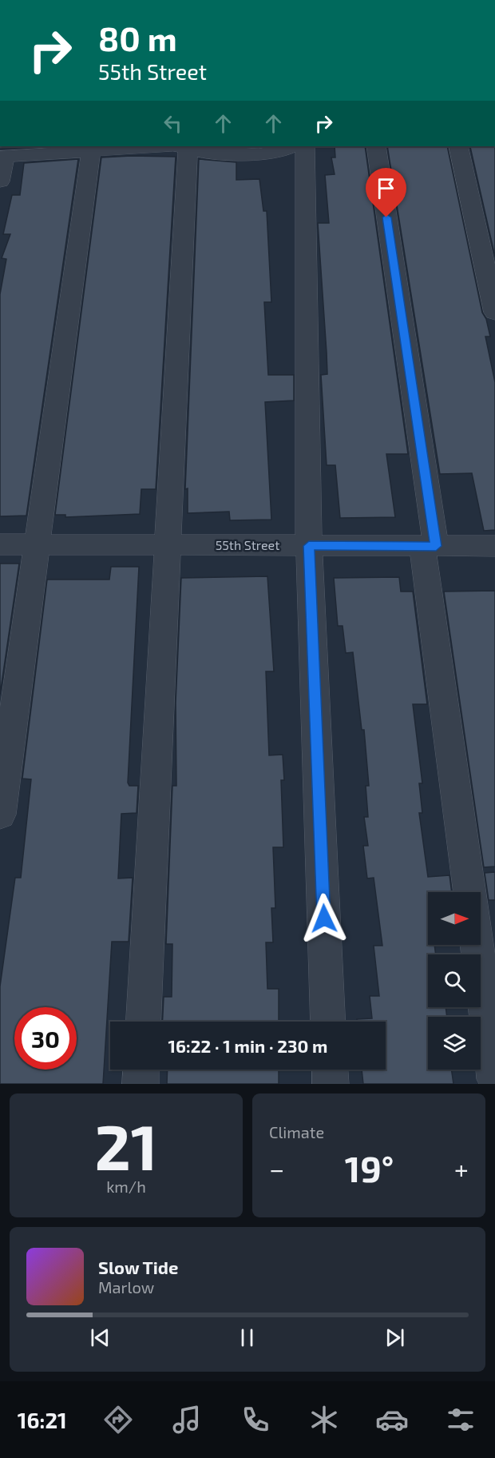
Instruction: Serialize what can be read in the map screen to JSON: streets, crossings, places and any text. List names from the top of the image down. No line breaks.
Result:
{"streets":{"street":["55th Street"]},"north":"right","page":{"turn":["80 m","55th Street"],"limit":"30","trip":"16:22 · 1 min · 230 m","tile":[["21","km/h"],"Climate"],"heat":["−","19°","+"],"song":["Slow Tide","Marlow"],"tabs":"16:21"}}
